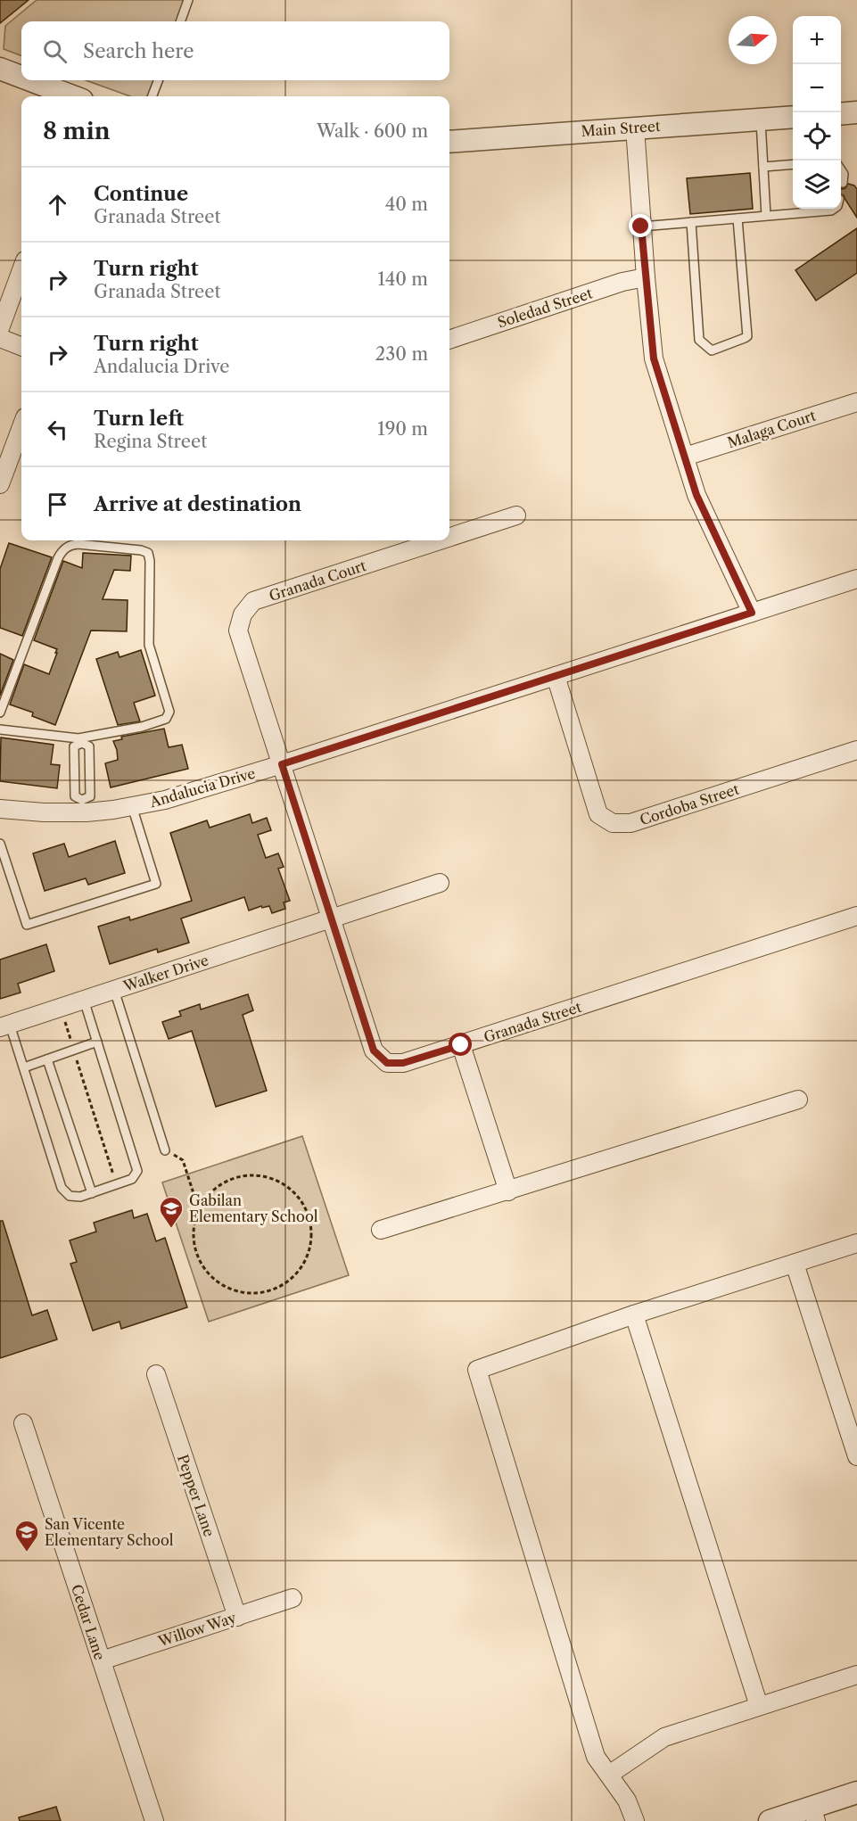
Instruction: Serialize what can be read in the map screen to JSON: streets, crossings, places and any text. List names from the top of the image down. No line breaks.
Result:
{"streets":{"street":["Main Street","Soledad Street","Malaga Court","Granada Court","Andalucia Drive","Cordoba Street","Walker Drive","Granada Street","Pepper Lane","Cedar Lane","Willow Way"]},"crossings":[["Granada Court","Andalucia Drive"],["Granada Court","Granada Street"],["Andalucia Drive","Cordoba Street"],["Andalucia Drive","Granada Street"],["Walker Drive","Granada Street"],["Pepper Lane","Willow Way"],["Cedar Lane","Willow Way"]],"places":{"school or university":["Gabilan Elementary School","San Vicente Elementary School"]},"north":"right","page":{"map_buttons":["+","−"],"search":"Search here","heading":["8 min","Walk · 600 m"],"list":[["Continue","Granada Street","40 m"],["Turn right","Granada Street","140 m"],["Turn right","Andalucia Drive","230 m"],["Turn left","Regina Street","190 m"],"Arrive at destination"]}}
